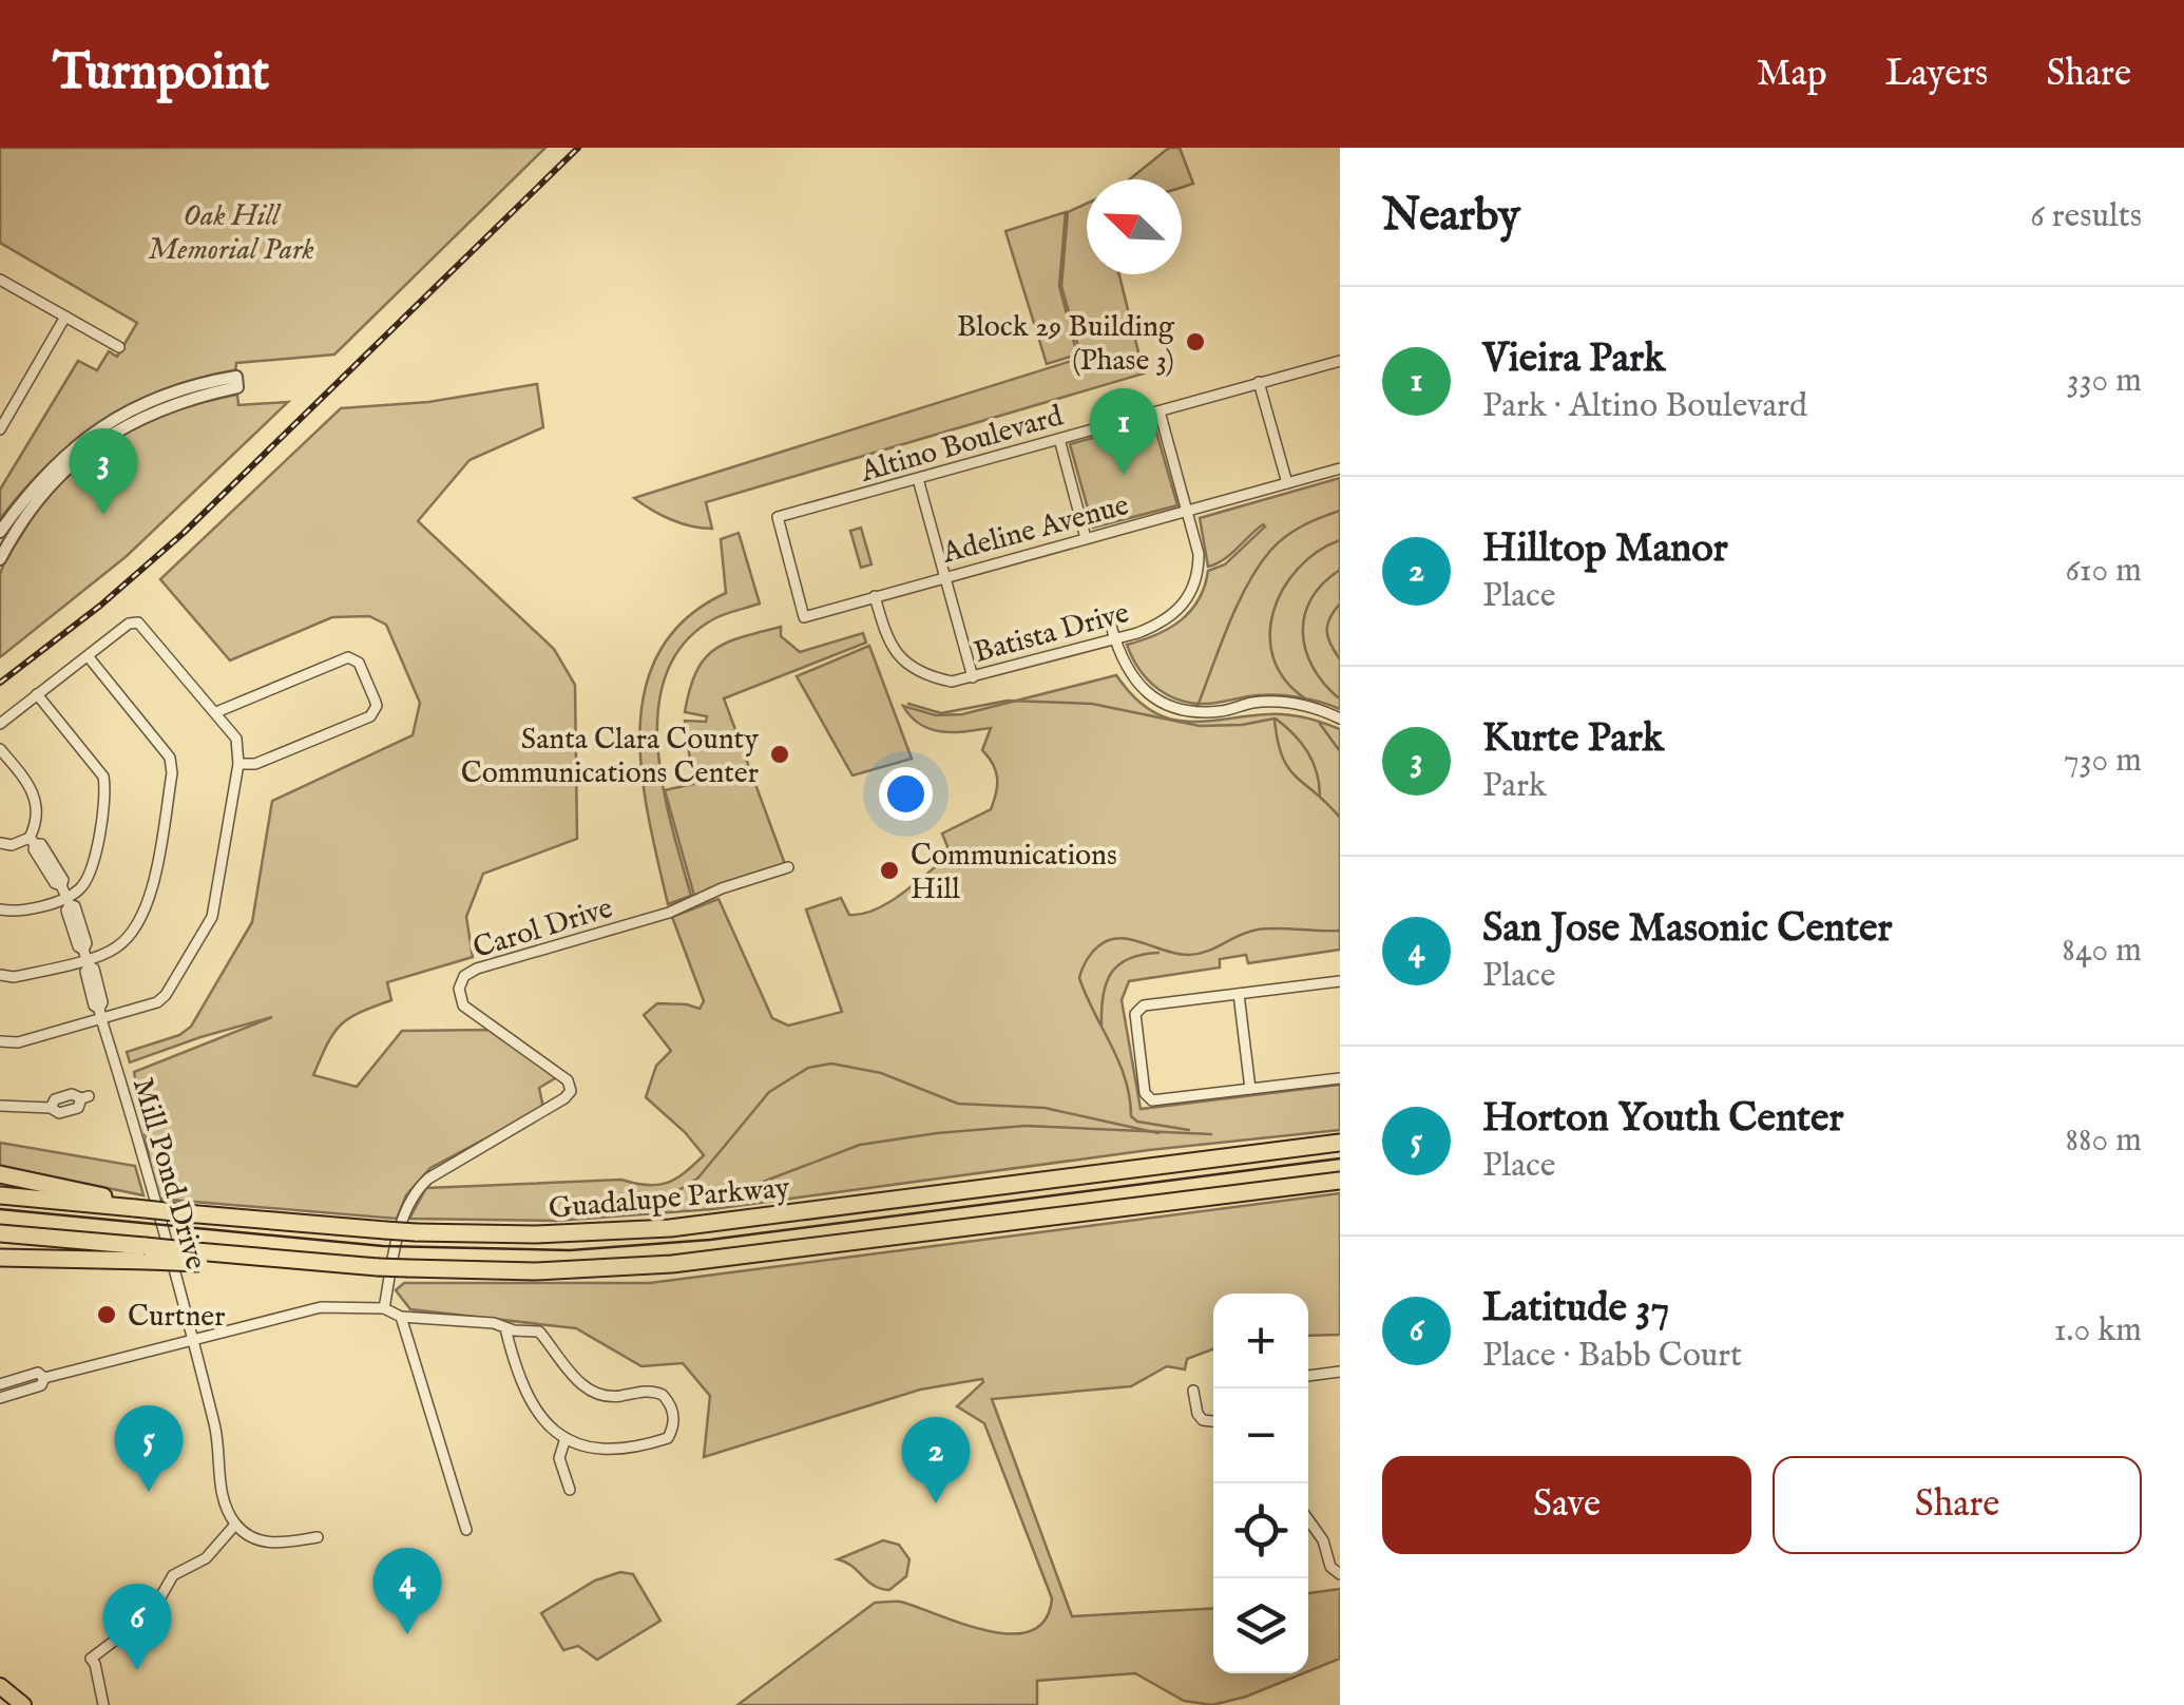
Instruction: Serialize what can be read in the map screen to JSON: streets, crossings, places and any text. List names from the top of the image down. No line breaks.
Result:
{"streets":{"highway":["Guadalupe Parkway"],"street":["Altino Boulevard","Adeline Avenue","Batista Drive","Carol Drive","Mill Pond Drive"]},"crossings":[["Altino Boulevard","Adeline Avenue"],["Altino Boulevard","Batista Drive"],["Adeline Avenue","Batista Drive"]],"parks":["Oak Hill Memorial Park"],"places":["Block 29 Building (Phase 3)","Santa Clara County Communications Center","Communications Hill","Curtner"],"north":"top left","page":{"header":"Turnpoint","nav":["Map","Layers","Share"],"heading":["Nearby","6 results"],"list":[{"mark":"1","name":"Vieira Park","note":"Park · Altino Boulevard","value":"330 m"},{"mark":"2","name":"Hilltop Manor","note":"Place","value":"610 m"},{"mark":"3","name":"Kurte Park","note":"Park","value":"730 m"},{"mark":"4","name":"San Jose Masonic Center","note":"Place","value":"840 m"},{"mark":"5","name":"Horton Youth Center","note":"Place","value":"880 m"},{"mark":"6","name":"Latitude 37","note":"Place · Babb Court","value":"1.0 km"}],"pins":["1","3","5","2","4","6"],"map_buttons":["+","−"],"buttons":["Save","Share"]}}
